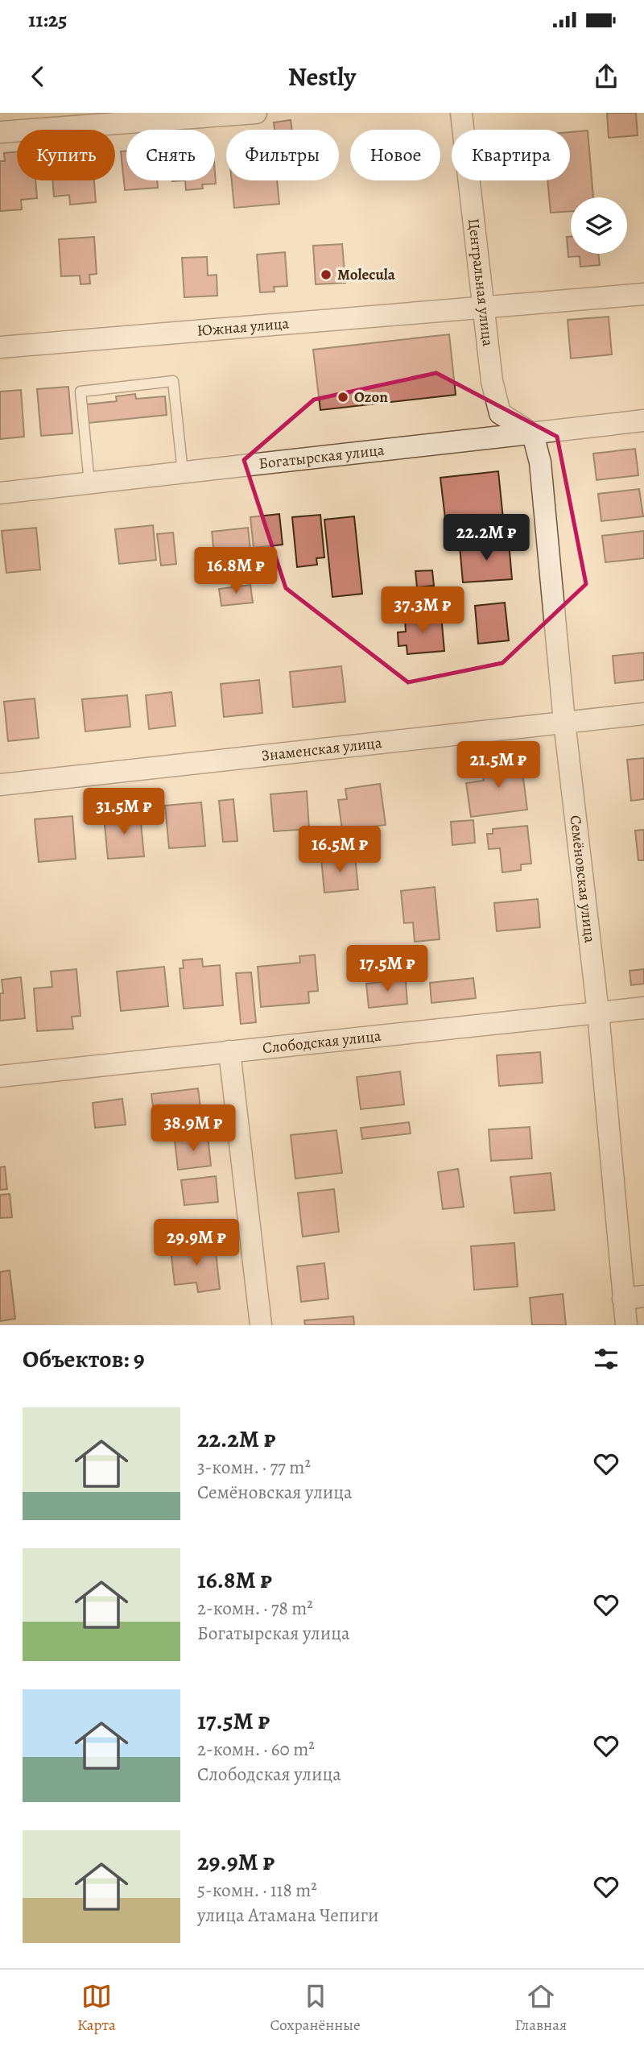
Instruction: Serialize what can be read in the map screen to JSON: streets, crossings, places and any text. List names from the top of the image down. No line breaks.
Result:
{"streets":{"street":["Центральная улица","Южная улица","Богатырская улица","Знаменская улица","Семёновская улица","Слободская улица"]},"crossings":[["Центральная улица","Южная улица"],["Центральная улица","Богатырская улица"],["Центральная улица","Семёновская улица"],["Богатырская улица","Семёновская улица"],["Знаменская улица","Семёновская улица"],["Семёновская улица","Слободская улица"]],"places":["Molecula","Ozon"],"page":{"status":"11:25","header":"Nestly","chip":["Купить","Снять","Фильтры","Новое","Квартира"],"price":["22.2M ₽","16.8M ₽","37.3M ₽","21.5M ₽","31.5M ₽","16.5M ₽","17.5M ₽","38.9M ₽","29.9M ₽"],"heading":"Объектов: 9","list":[{"name":"22.2M ₽","note":"3-комн. · 77 m² · Семёновская улица"},{"name":"16.8M ₽","note":"2-комн. · 78 m² · Богатырская улица"},{"name":"17.5M ₽","note":"2-комн. · 60 m² · Слободская улица"},{"name":"29.9M ₽","note":"5-комн. · 118 m² · улица Атамана Чепиги"}],"tabs":["Карта","Сохранённые","Главная"]}}
